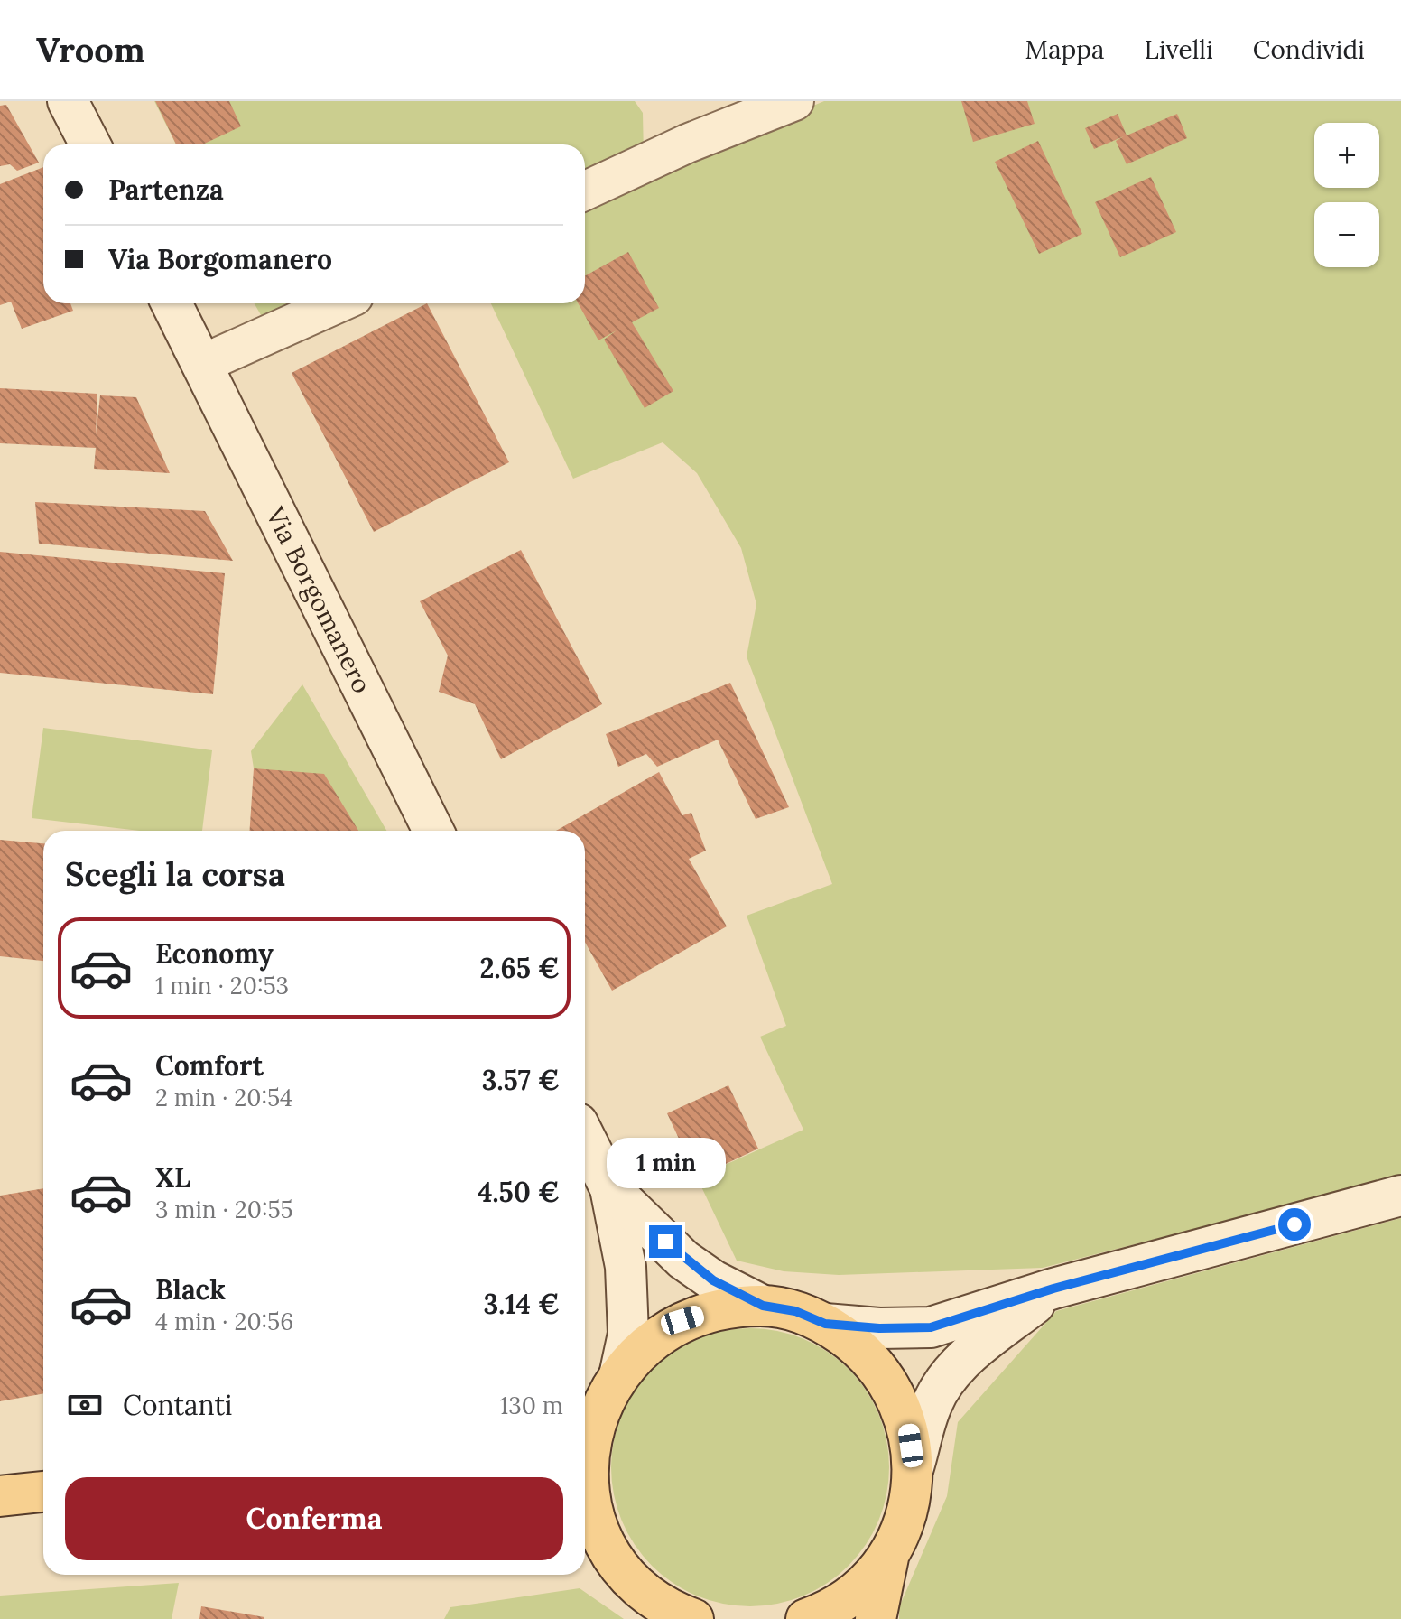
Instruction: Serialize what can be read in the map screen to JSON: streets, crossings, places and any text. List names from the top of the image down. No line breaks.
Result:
{"streets":{"main road":["Via Borgomanero"]},"page":{"header":"Vroom","nav":["Mappa","Livelli","Condividi"],"map_buttons":["+","−"],"banner":["Partenza","Via Borgomanero"],"heading":"Scegli la corsa","list":[{"name":"Economy","note":"1 min · 20:53","value":"2.65 €"},{"name":"Comfort","note":"2 min · 20:54","value":"3.57 €"},{"name":"XL","note":"3 min · 20:55","value":"4.50 €"},{"name":"Black","note":"4 min · 20:56","value":"3.14 €"}],"bubble":"1 min","pay":["Contanti","130 m"],"buttons":"Conferma"}}
